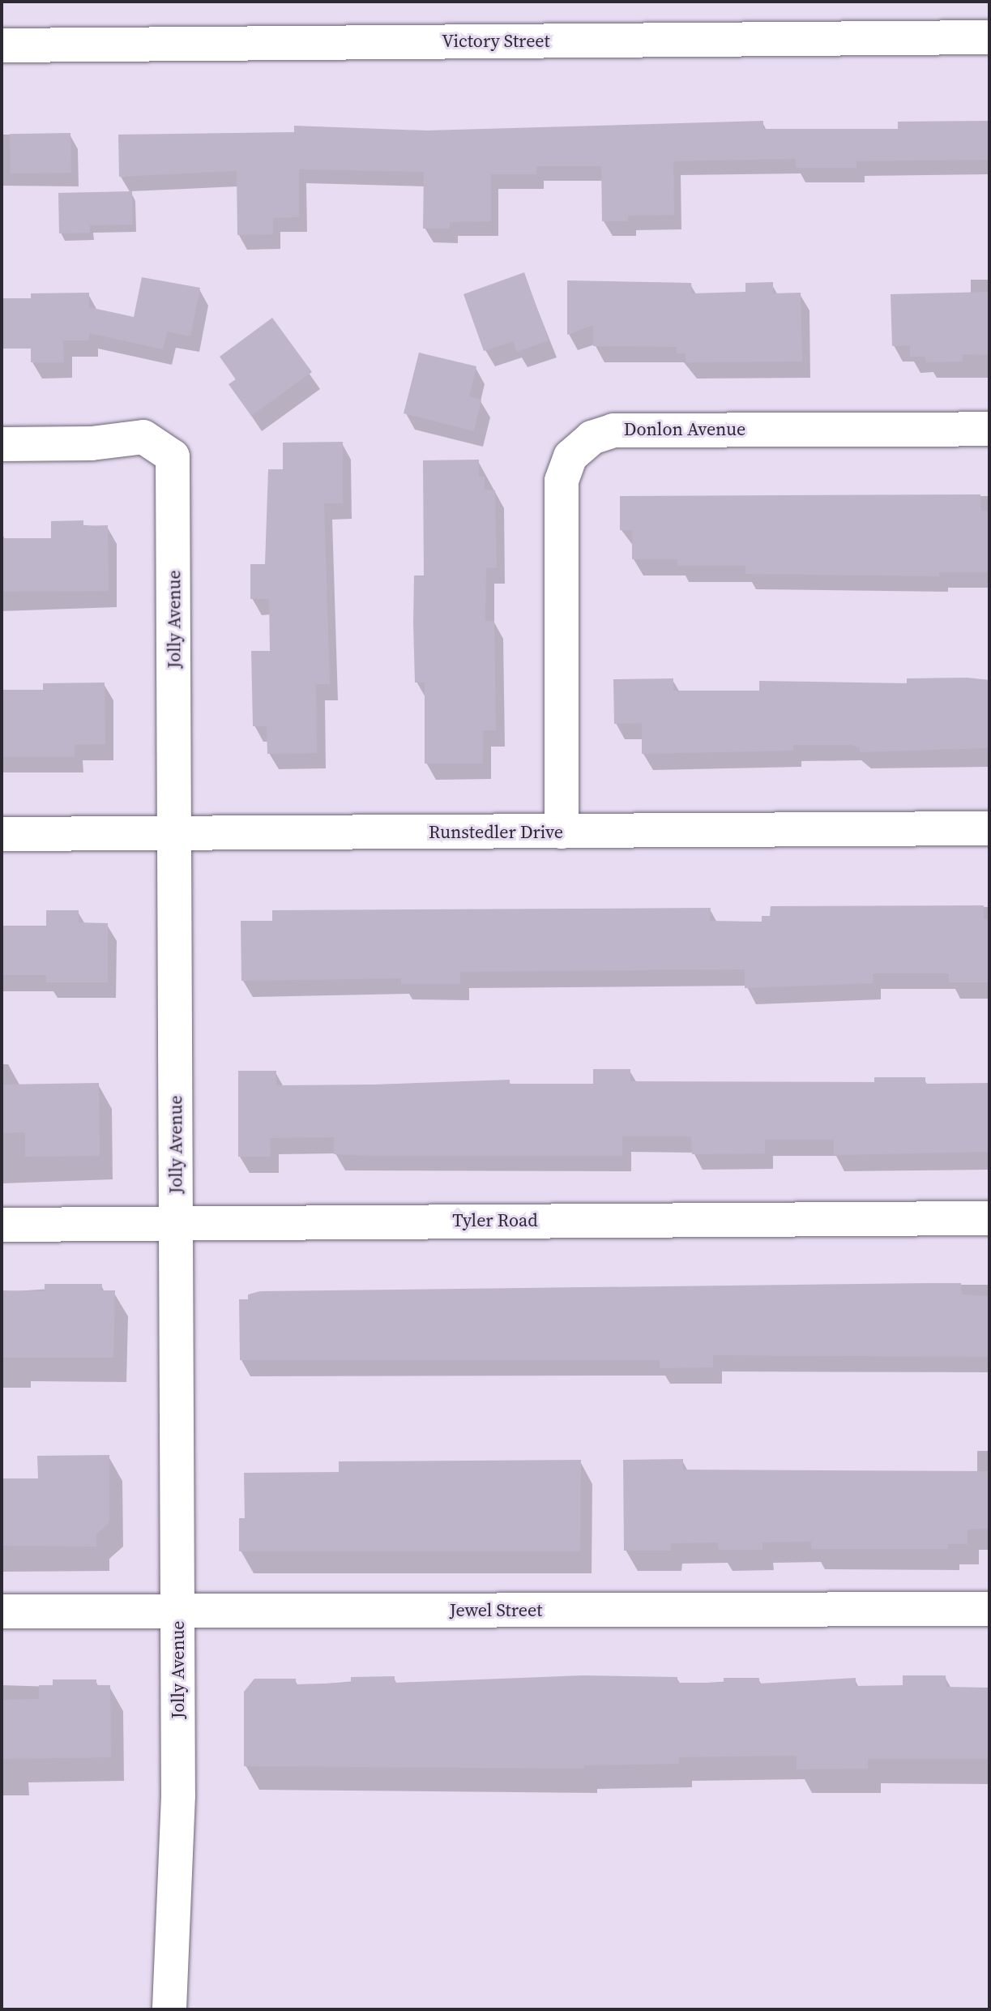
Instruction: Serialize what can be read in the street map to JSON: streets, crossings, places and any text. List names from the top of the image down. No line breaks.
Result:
{"streets":{"street":["Victory Street","Donlon Avenue","Jolly Avenue","Runstedler Drive","Tyler Road","Jewel Street"]},"crossings":[["Donlon Avenue","Runstedler Drive"],["Jolly Avenue","Runstedler Drive"],["Jolly Avenue","Tyler Road"],["Jolly Avenue","Jewel Street"]]}
